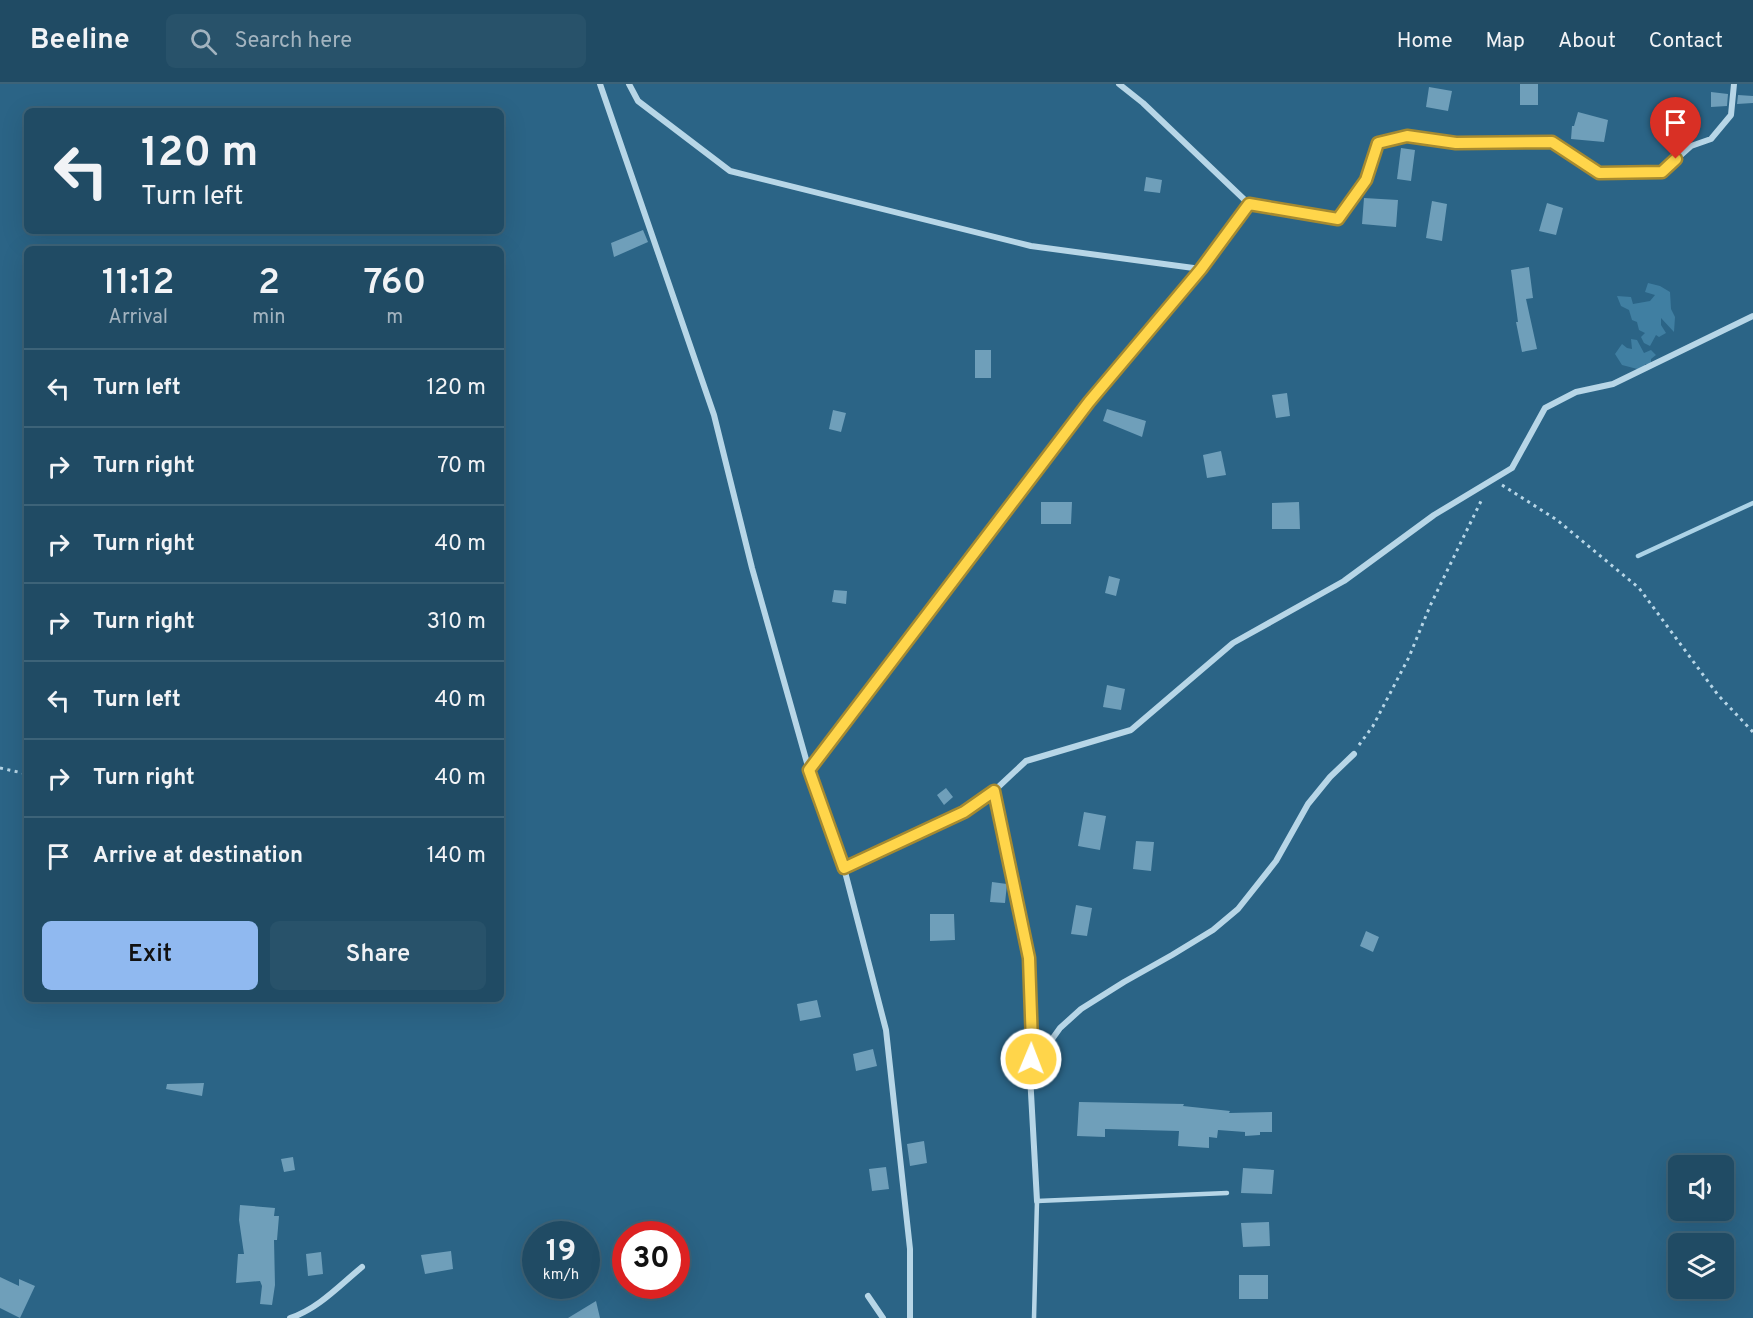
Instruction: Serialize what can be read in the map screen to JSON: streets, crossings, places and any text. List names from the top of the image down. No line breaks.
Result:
{"page":{"header":"Beeline","search":"Search here","nav":["Home","Map","About","Contact"],"turn":["120 m","Turn left"],"eta":["11:12","Arrival","2","min","760","m"],"list":[{"name":"Turn left","value":"120 m"},{"name":"Turn right","value":"70 m"},{"name":"Turn right","value":"40 m"},{"name":"Turn right","value":"310 m"},{"name":"Turn left","value":"40 m"},{"name":"Turn right","value":"40 m"},{"name":"Arrive at destination","value":"140 m"}],"buttons":["Exit","Share"],"speed":"19 km/h","limit":"30"}}
